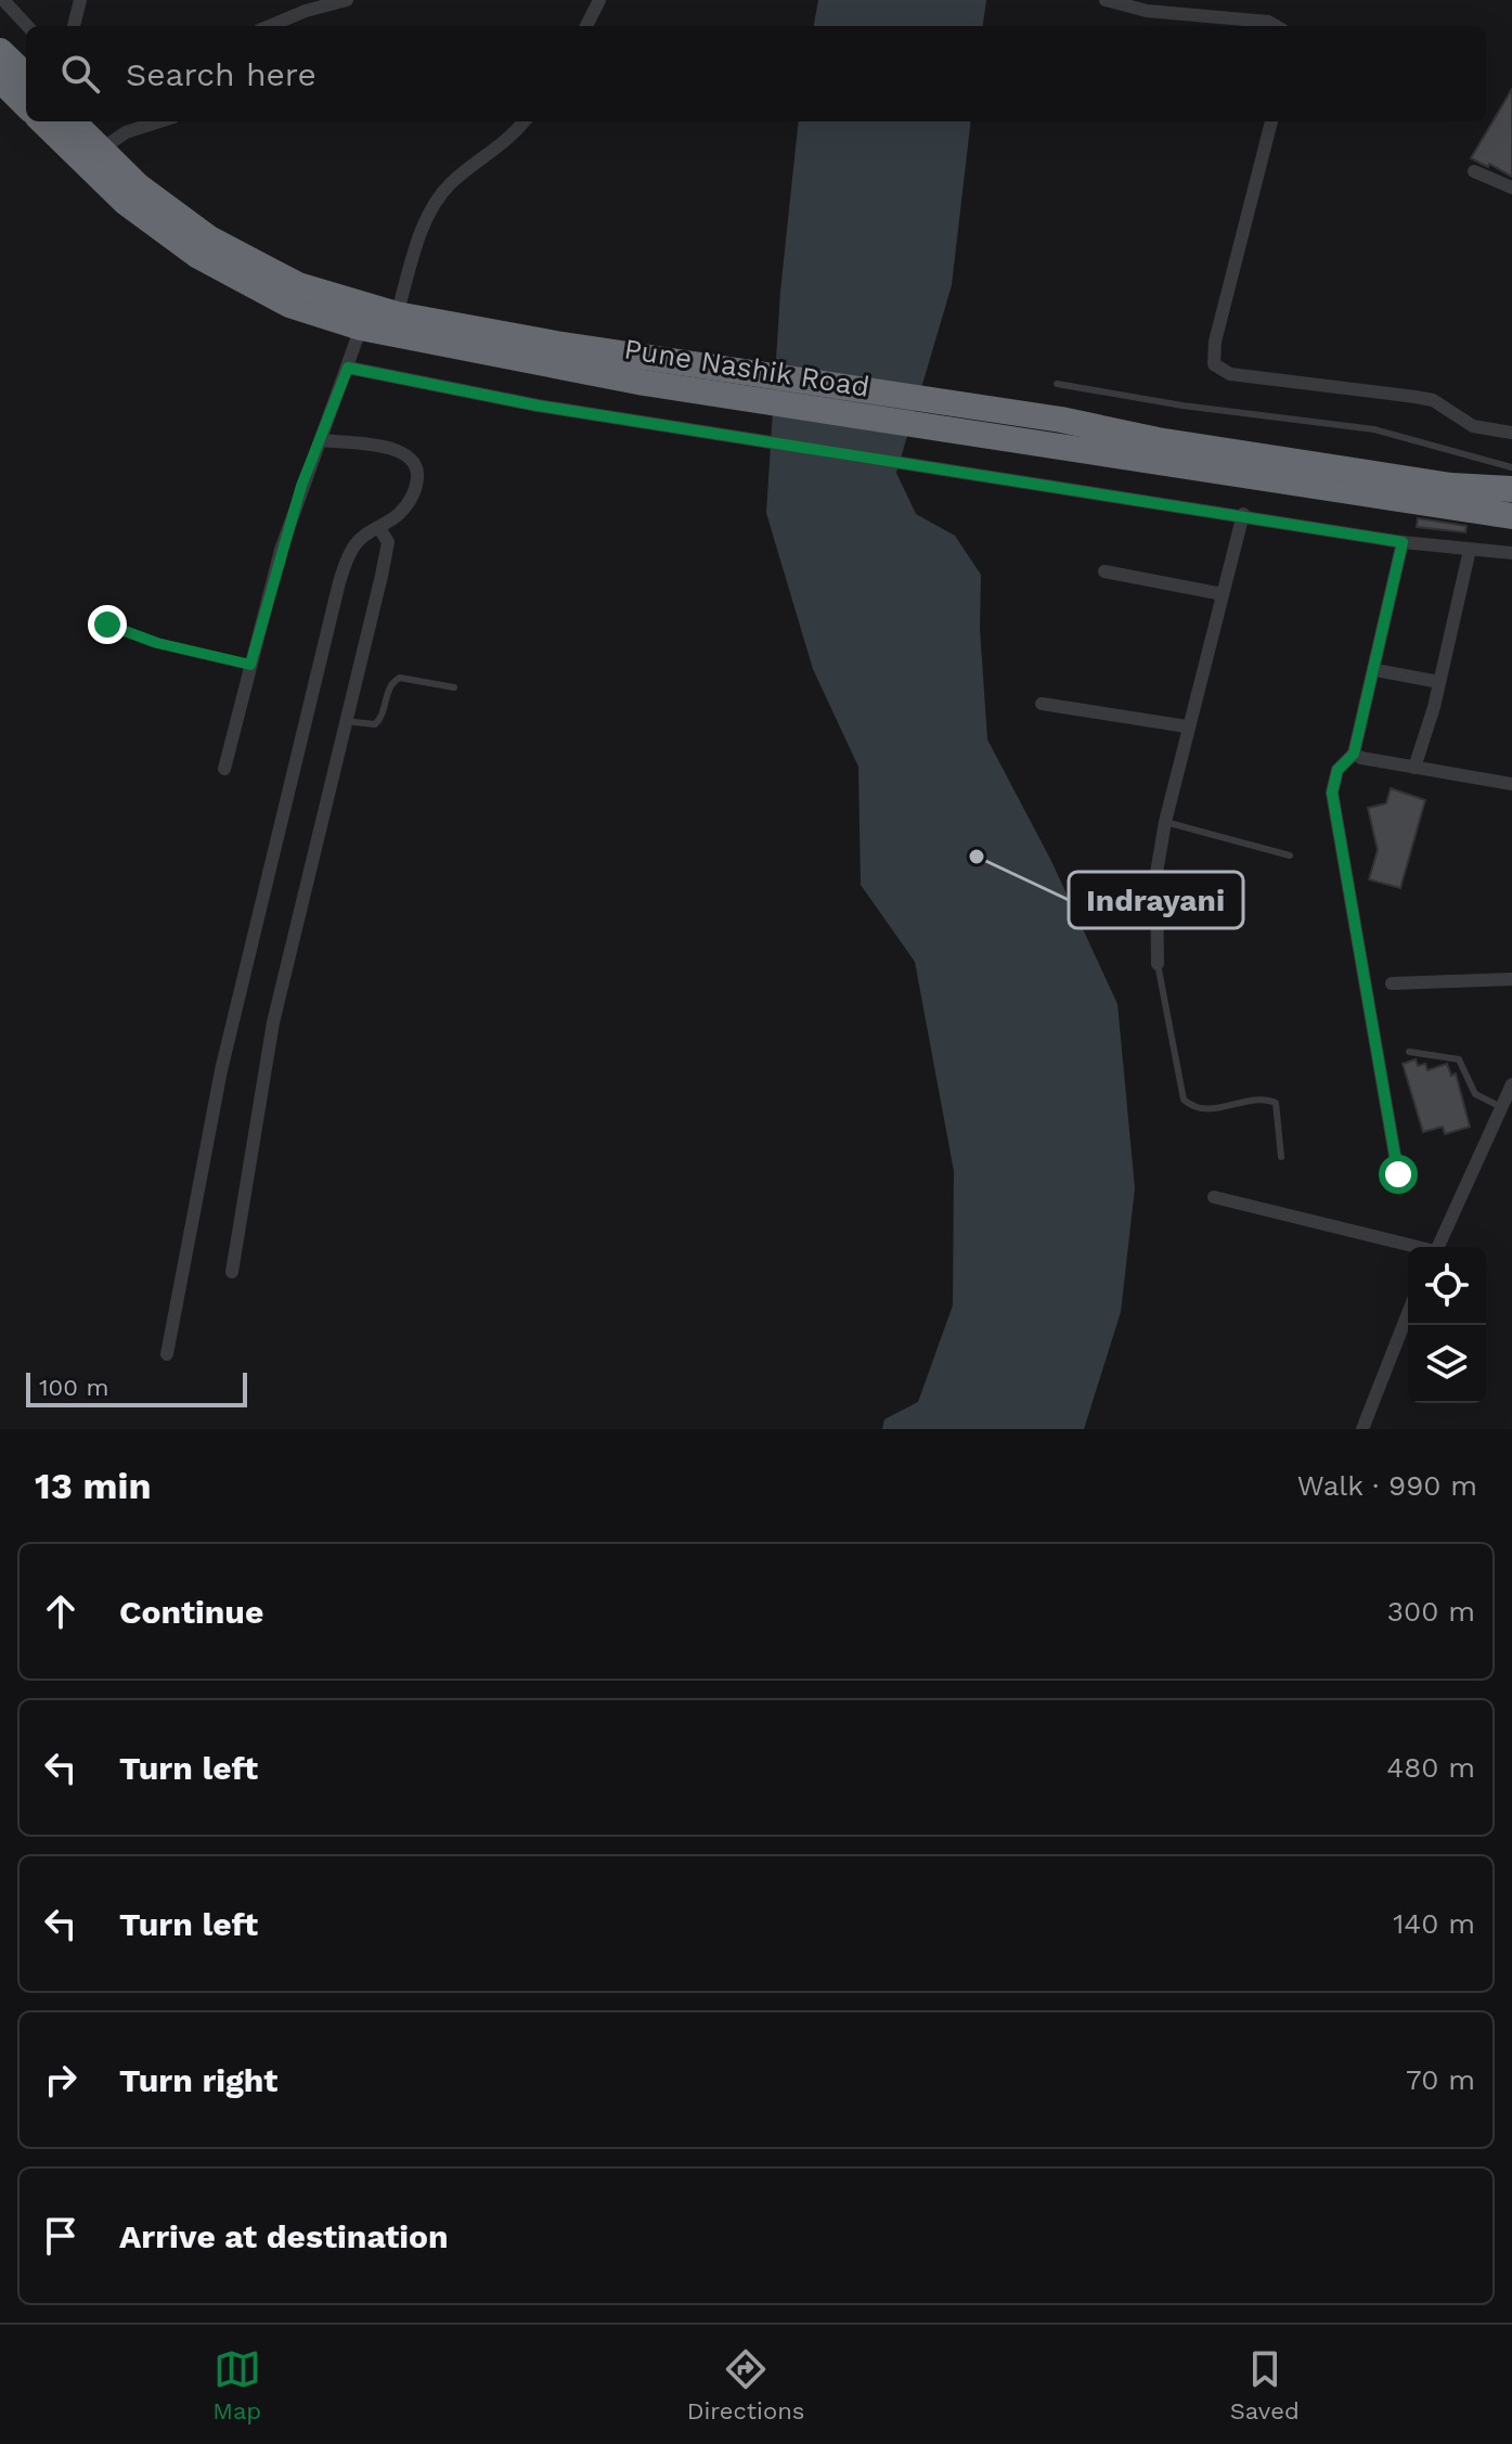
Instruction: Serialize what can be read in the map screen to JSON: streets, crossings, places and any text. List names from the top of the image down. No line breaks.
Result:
{"streets":{"highway":["Pune Nashik Road"]},"places":["Indrayani"],"scale_bar":"100 m","page":{"search":"Search here","scale":"100 m","heading":["13 min","Walk · 990 m"],"list":[["Continue","300 m"],["Turn left","480 m"],["Turn left","140 m"],["Turn right","70 m"],"Arrive at destination"],"nav":["Map","Directions","Saved"]}}
